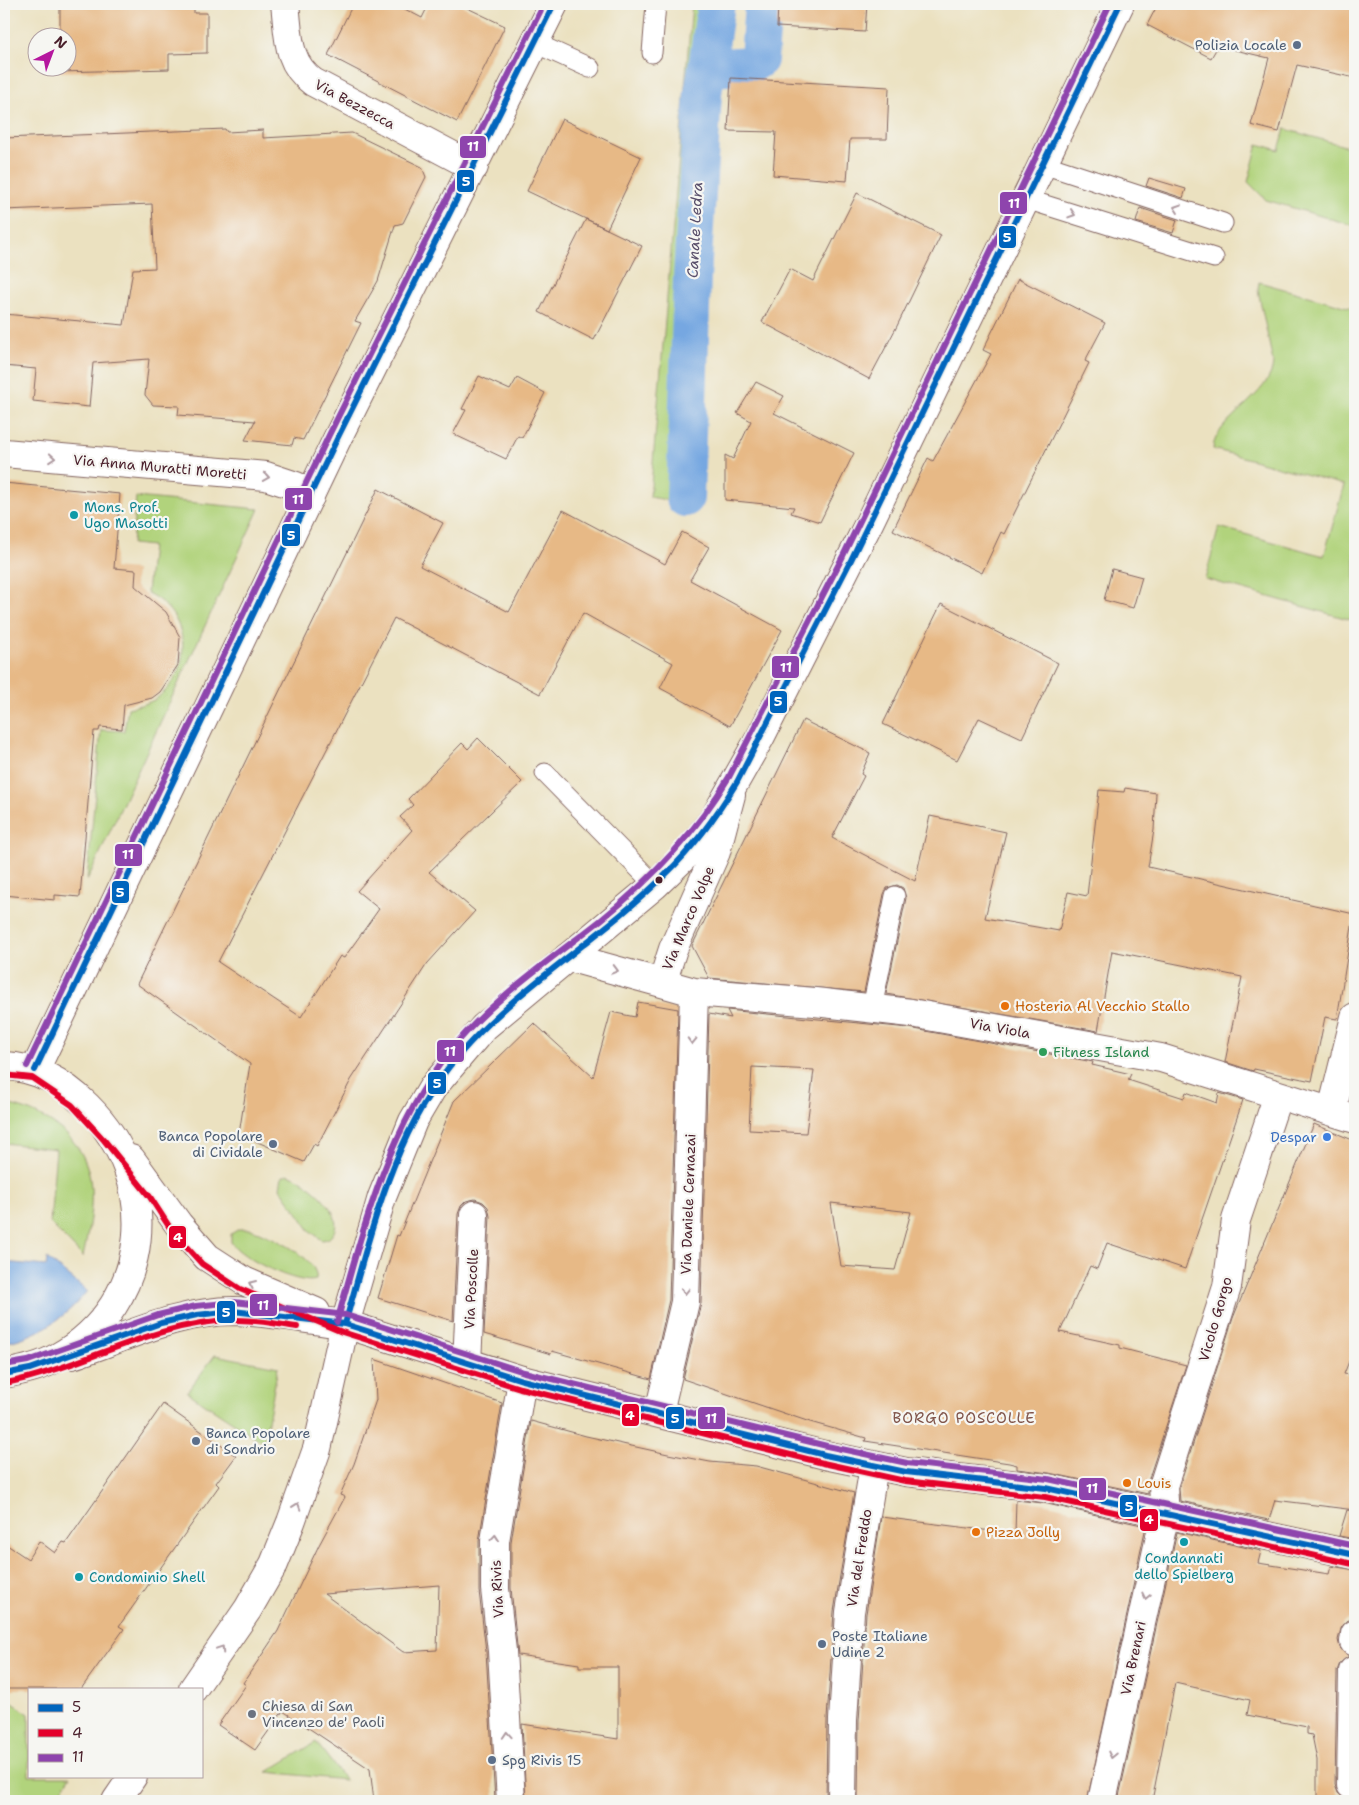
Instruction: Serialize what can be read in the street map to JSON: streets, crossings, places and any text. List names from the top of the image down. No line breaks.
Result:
{"streets":{"street":["Via Bezzecca","Via Anna Muratti Moretti","Via Marco Volpe","Via Viola","Via Daniele Cernazai","Via Poscolle","Vicolo Gorgo","Via del Freddo","Via Rivis","Via Brenari"]},"crossings":[["Via Marco Volpe","Via Viola"],["Via Viola","Via Daniele Cernazai"],["Via Viola","Vicolo Gorgo"],["Vicolo Gorgo","Via Brenari"]],"one_way":["Via Anna Muratti Moretti","Via Daniele Cernazai","Via Rivis"],"districts":["BORGO POSCOLLE"],"water":["Canale Ledra"],"places":["Polizia Locale","Mons. Prof. Ugo Masotti","Hosteria Al Vecchio Stallo","Fitness Island","Despar","Banca Popolare di Cividale","Banca Popolare di Sondrio","Louis","Pizza Jolly","Condannati dello Spielberg","Condominio Shell","Poste Italiane Udine 2","Chiesa di San Vincenzo de' Paoli","Spg Rivis 15"],"lines":["transit line 5","transit line 11","transit line 4"],"legend":["5","4","11"],"north":"top right"}
